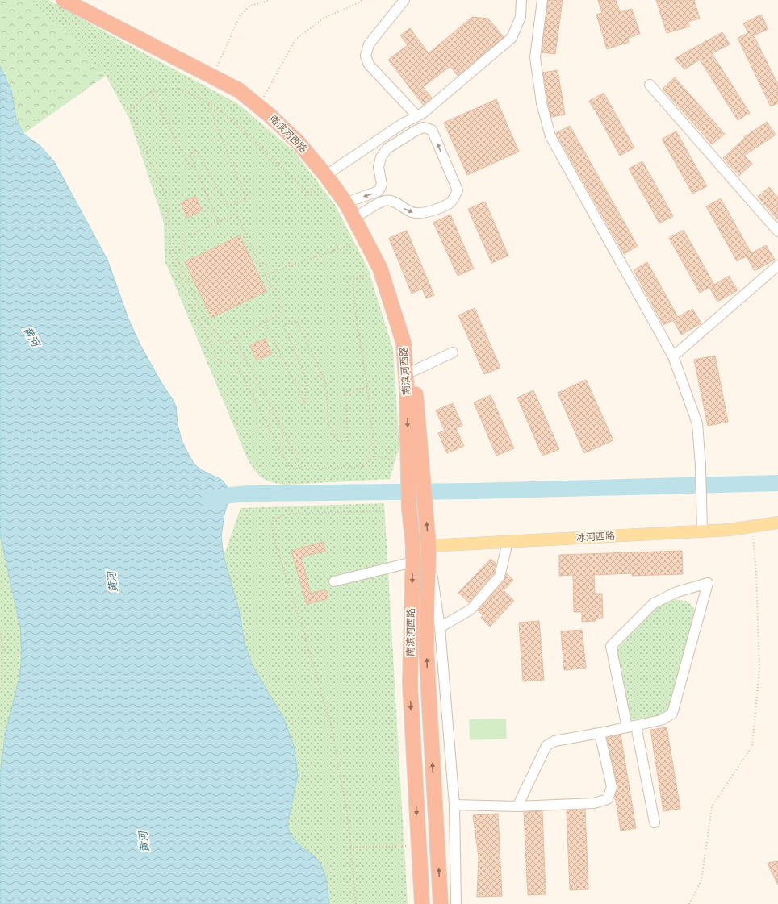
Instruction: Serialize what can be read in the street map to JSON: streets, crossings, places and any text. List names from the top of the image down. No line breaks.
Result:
{"streets":{"highway":["南滨河西路"],"main road":["冰河西路"]},"crossings":[["南滨河西路","冰河西路"]],"water":["黄河"]}
